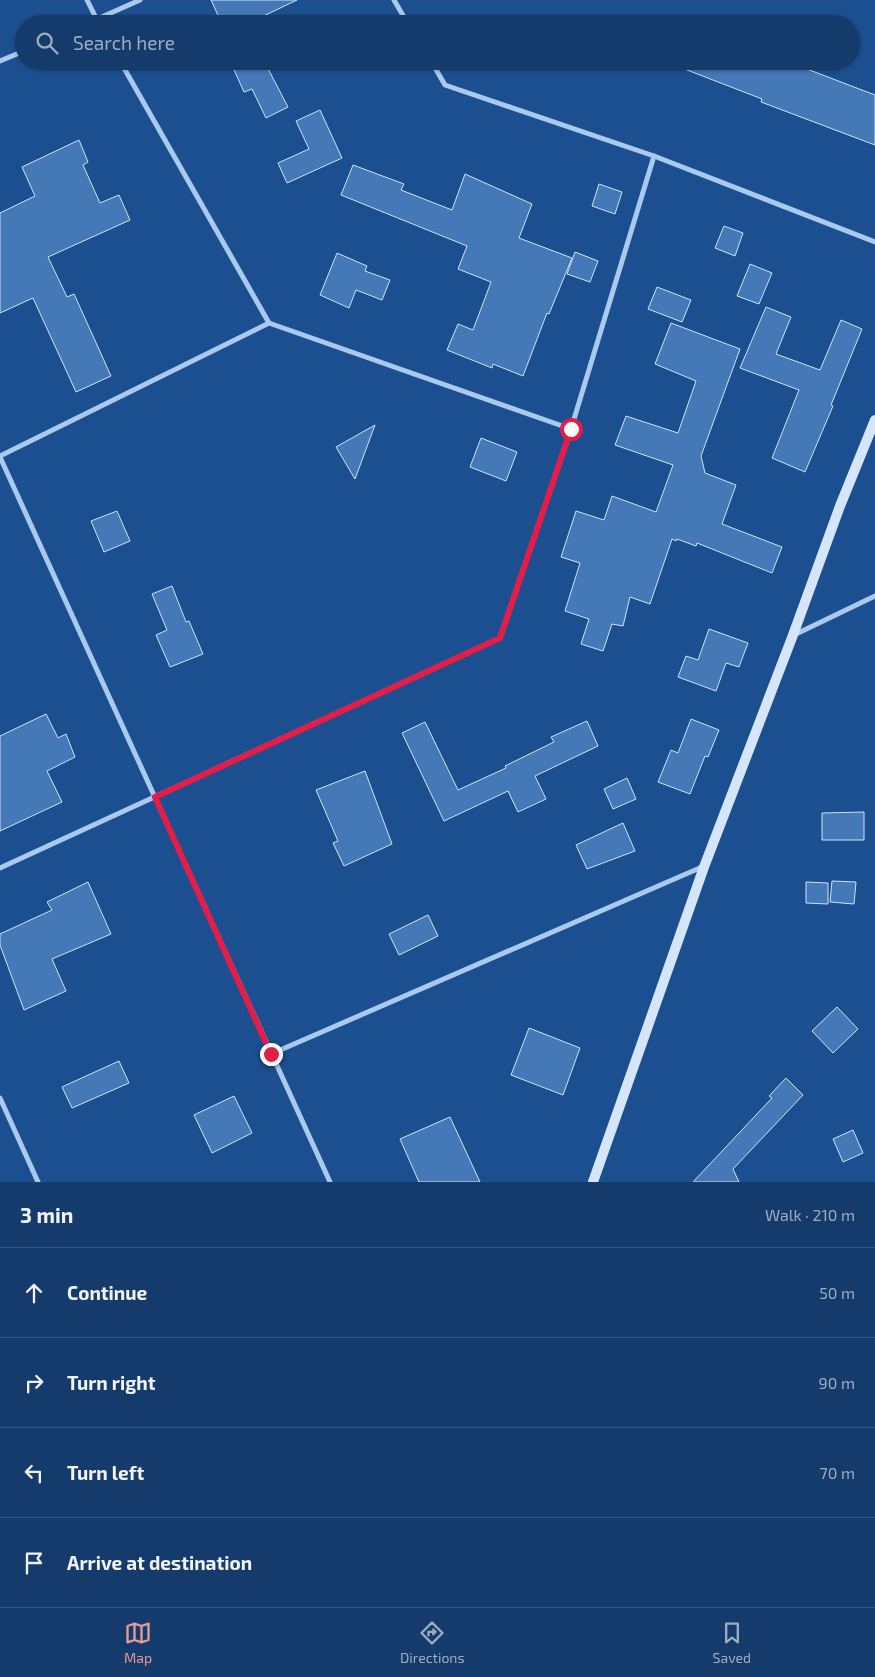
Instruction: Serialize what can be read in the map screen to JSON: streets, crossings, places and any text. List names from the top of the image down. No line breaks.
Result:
{"page":{"search":"Search here","heading":["3 min","Walk · 210 m"],"list":[["Continue","50 m"],["Turn right","90 m"],["Turn left","70 m"],"Arrive at destination"],"nav":["Map","Directions","Saved"]}}
